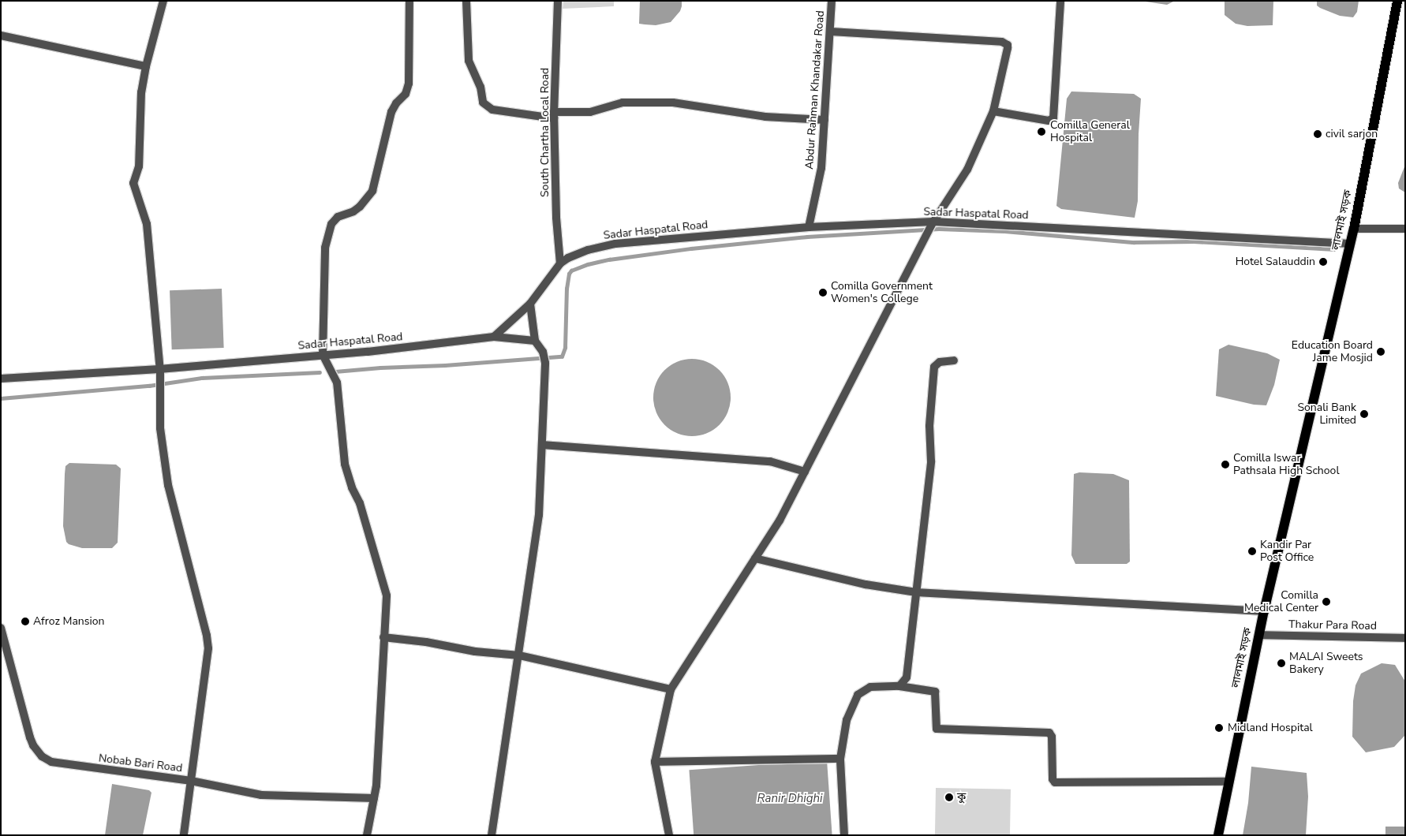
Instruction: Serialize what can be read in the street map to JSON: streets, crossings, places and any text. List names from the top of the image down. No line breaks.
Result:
{"streets":{"main road":["লালমাই সড়ক"],"street":["Abdur Rahman Khandakar Road","South Chartha Local Road","Sadar Haspatal Road","Thakur Para Road","Nobab Bari Road"]},"crossings":[["Abdur Rahman Khandakar Road","Sadar Haspatal Road"],["South Chartha Local Road","Sadar Haspatal Road"],["Sadar Haspatal Road","লালমাই সড়ক"],["লালমাই সড়ক","Thakur Para Road"]],"water":["Ranir Dhighi"],"places":["Comilla General Hospital","civil sarjon","Hotel Salauddin","Comilla Government Women's College","Education Board Jame Mosjid","Sonali Bank Limited","Comilla Iswar Pathsala High School","Kandir Par Post Office","Comilla Medical Center","Afroz Mansion","MALAI Sweets Bakery","Midland Hospital","কু"]}
